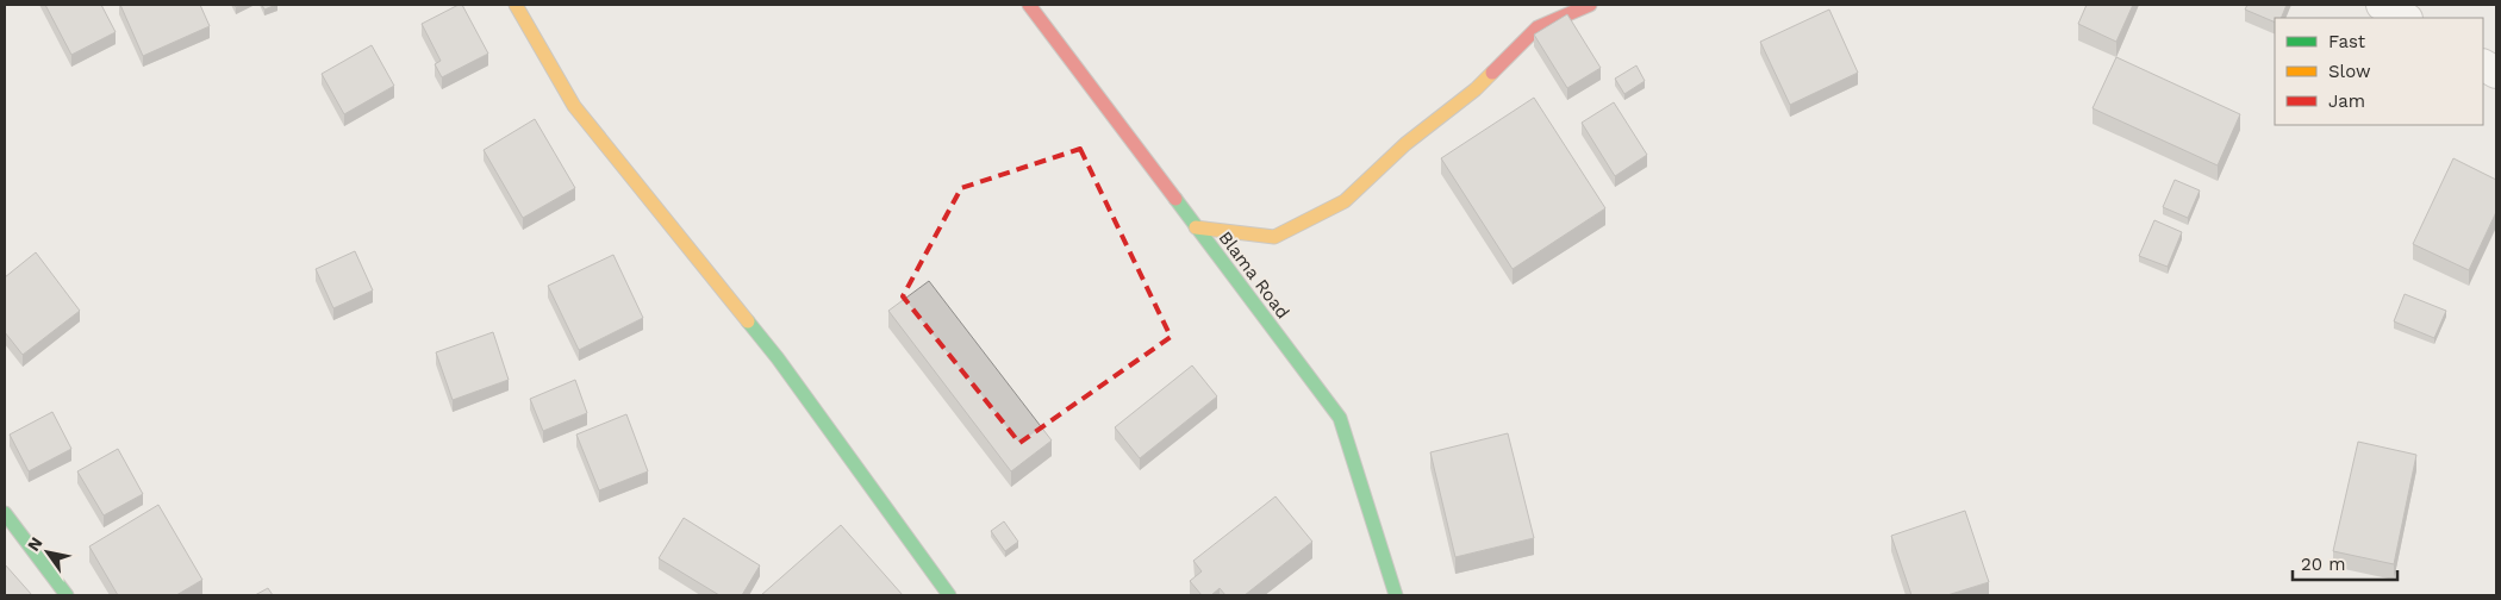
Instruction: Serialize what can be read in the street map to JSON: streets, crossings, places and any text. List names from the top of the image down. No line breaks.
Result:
{"streets":{"street":["Blama Road"]},"legend":["Fast","Slow","Jam"],"scale_bar":"20 m","north":"top left"}
